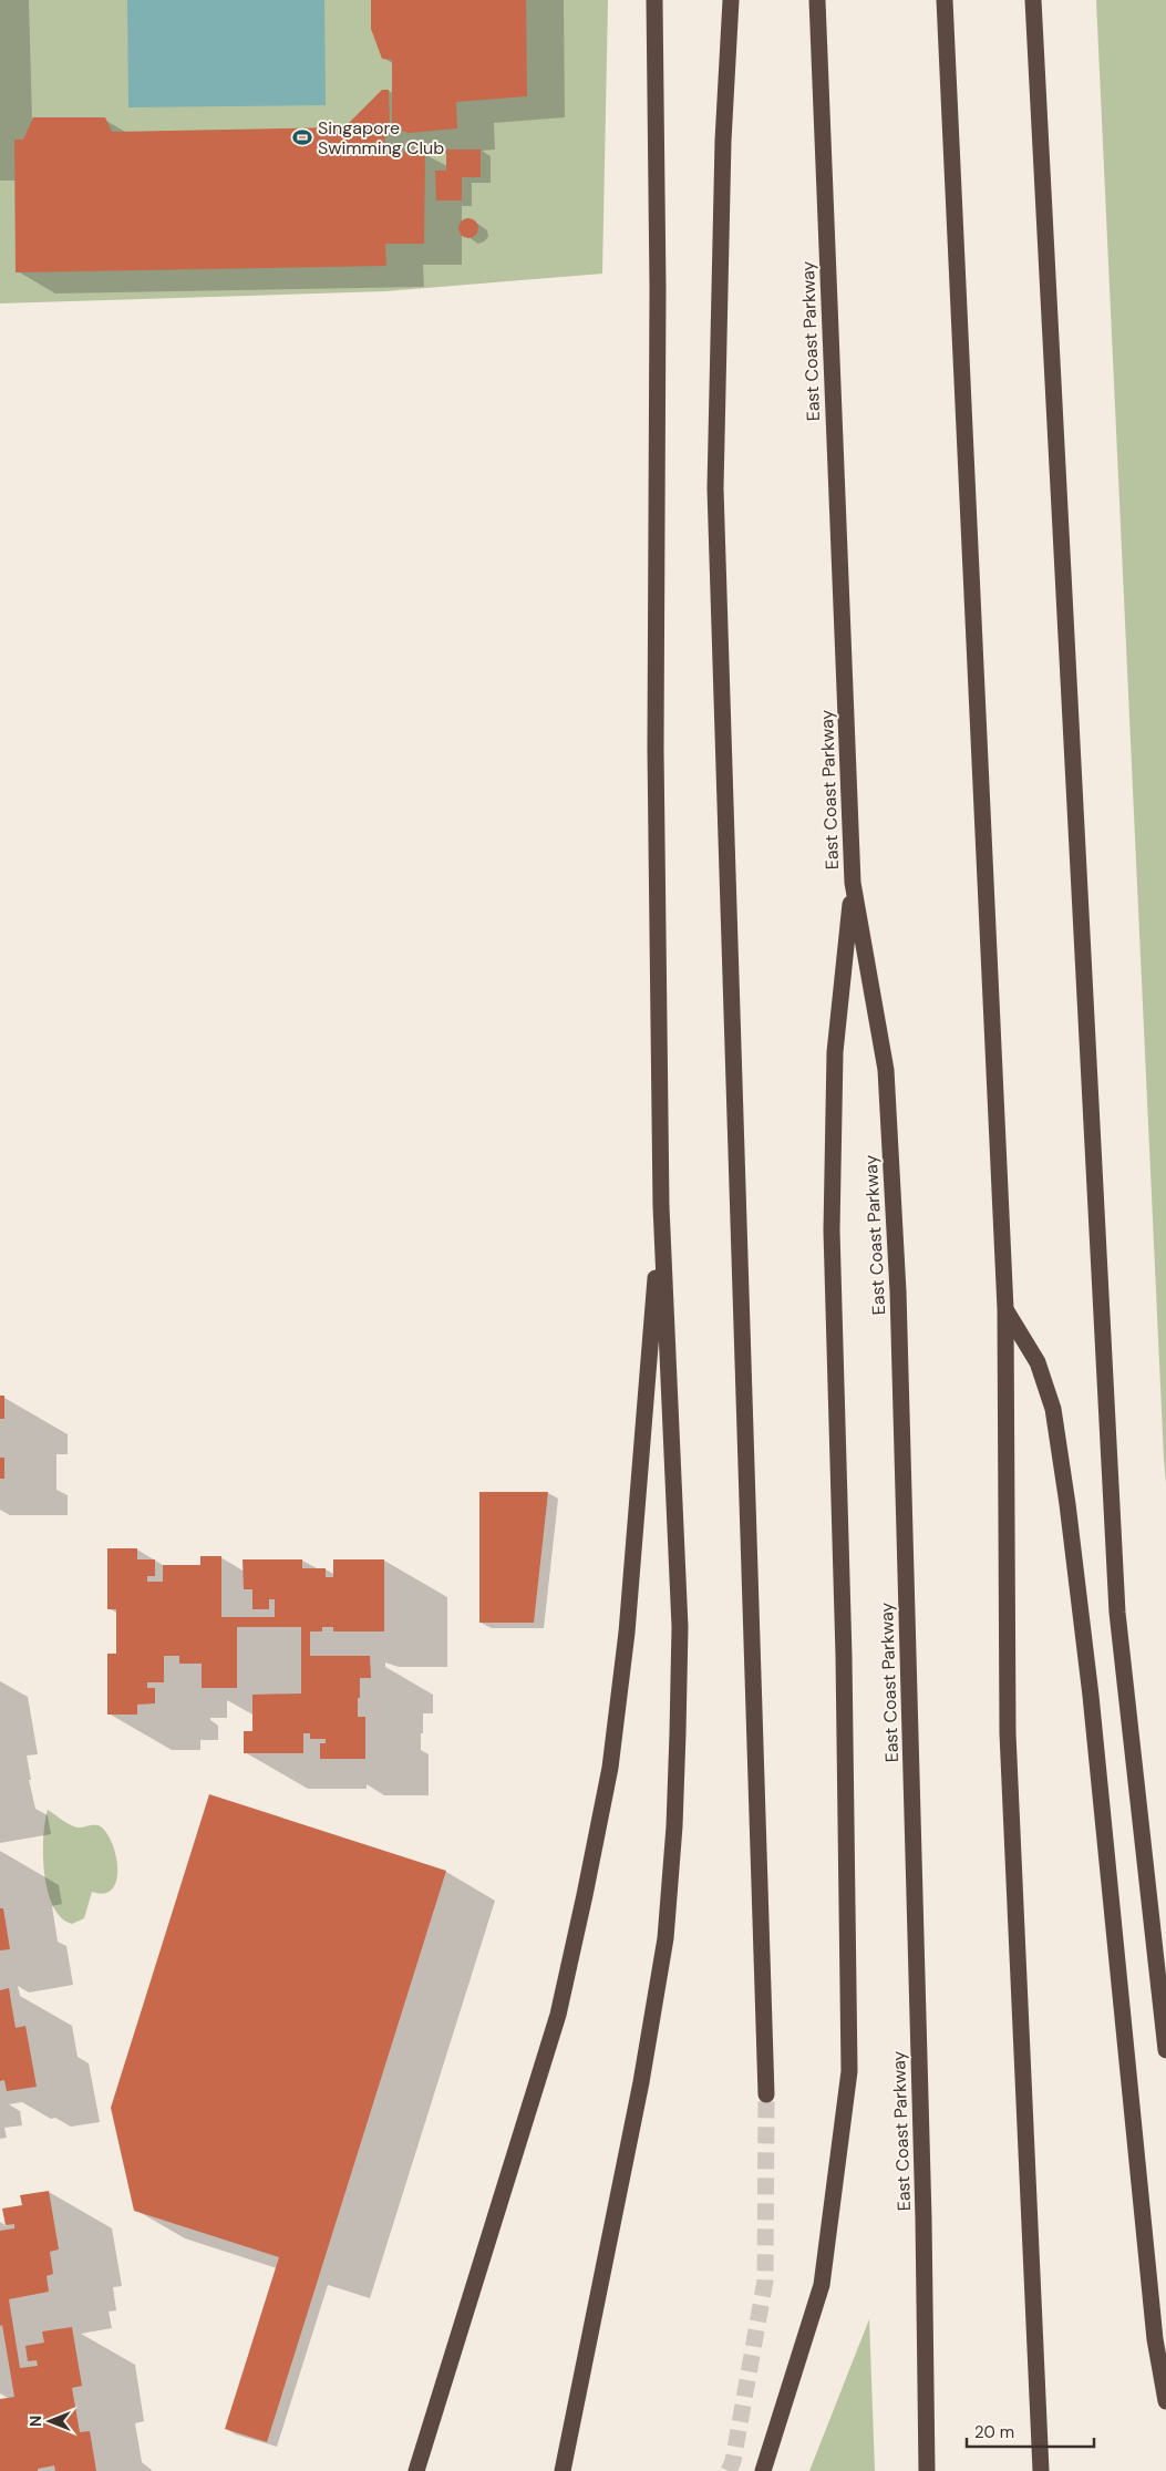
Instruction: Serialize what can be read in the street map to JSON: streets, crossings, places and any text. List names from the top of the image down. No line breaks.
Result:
{"streets":{"highway":["East Coast Parkway"]},"places":{"sports":["Singapore Swimming Club"]},"scale_bar":"20 m","north":"left"}
